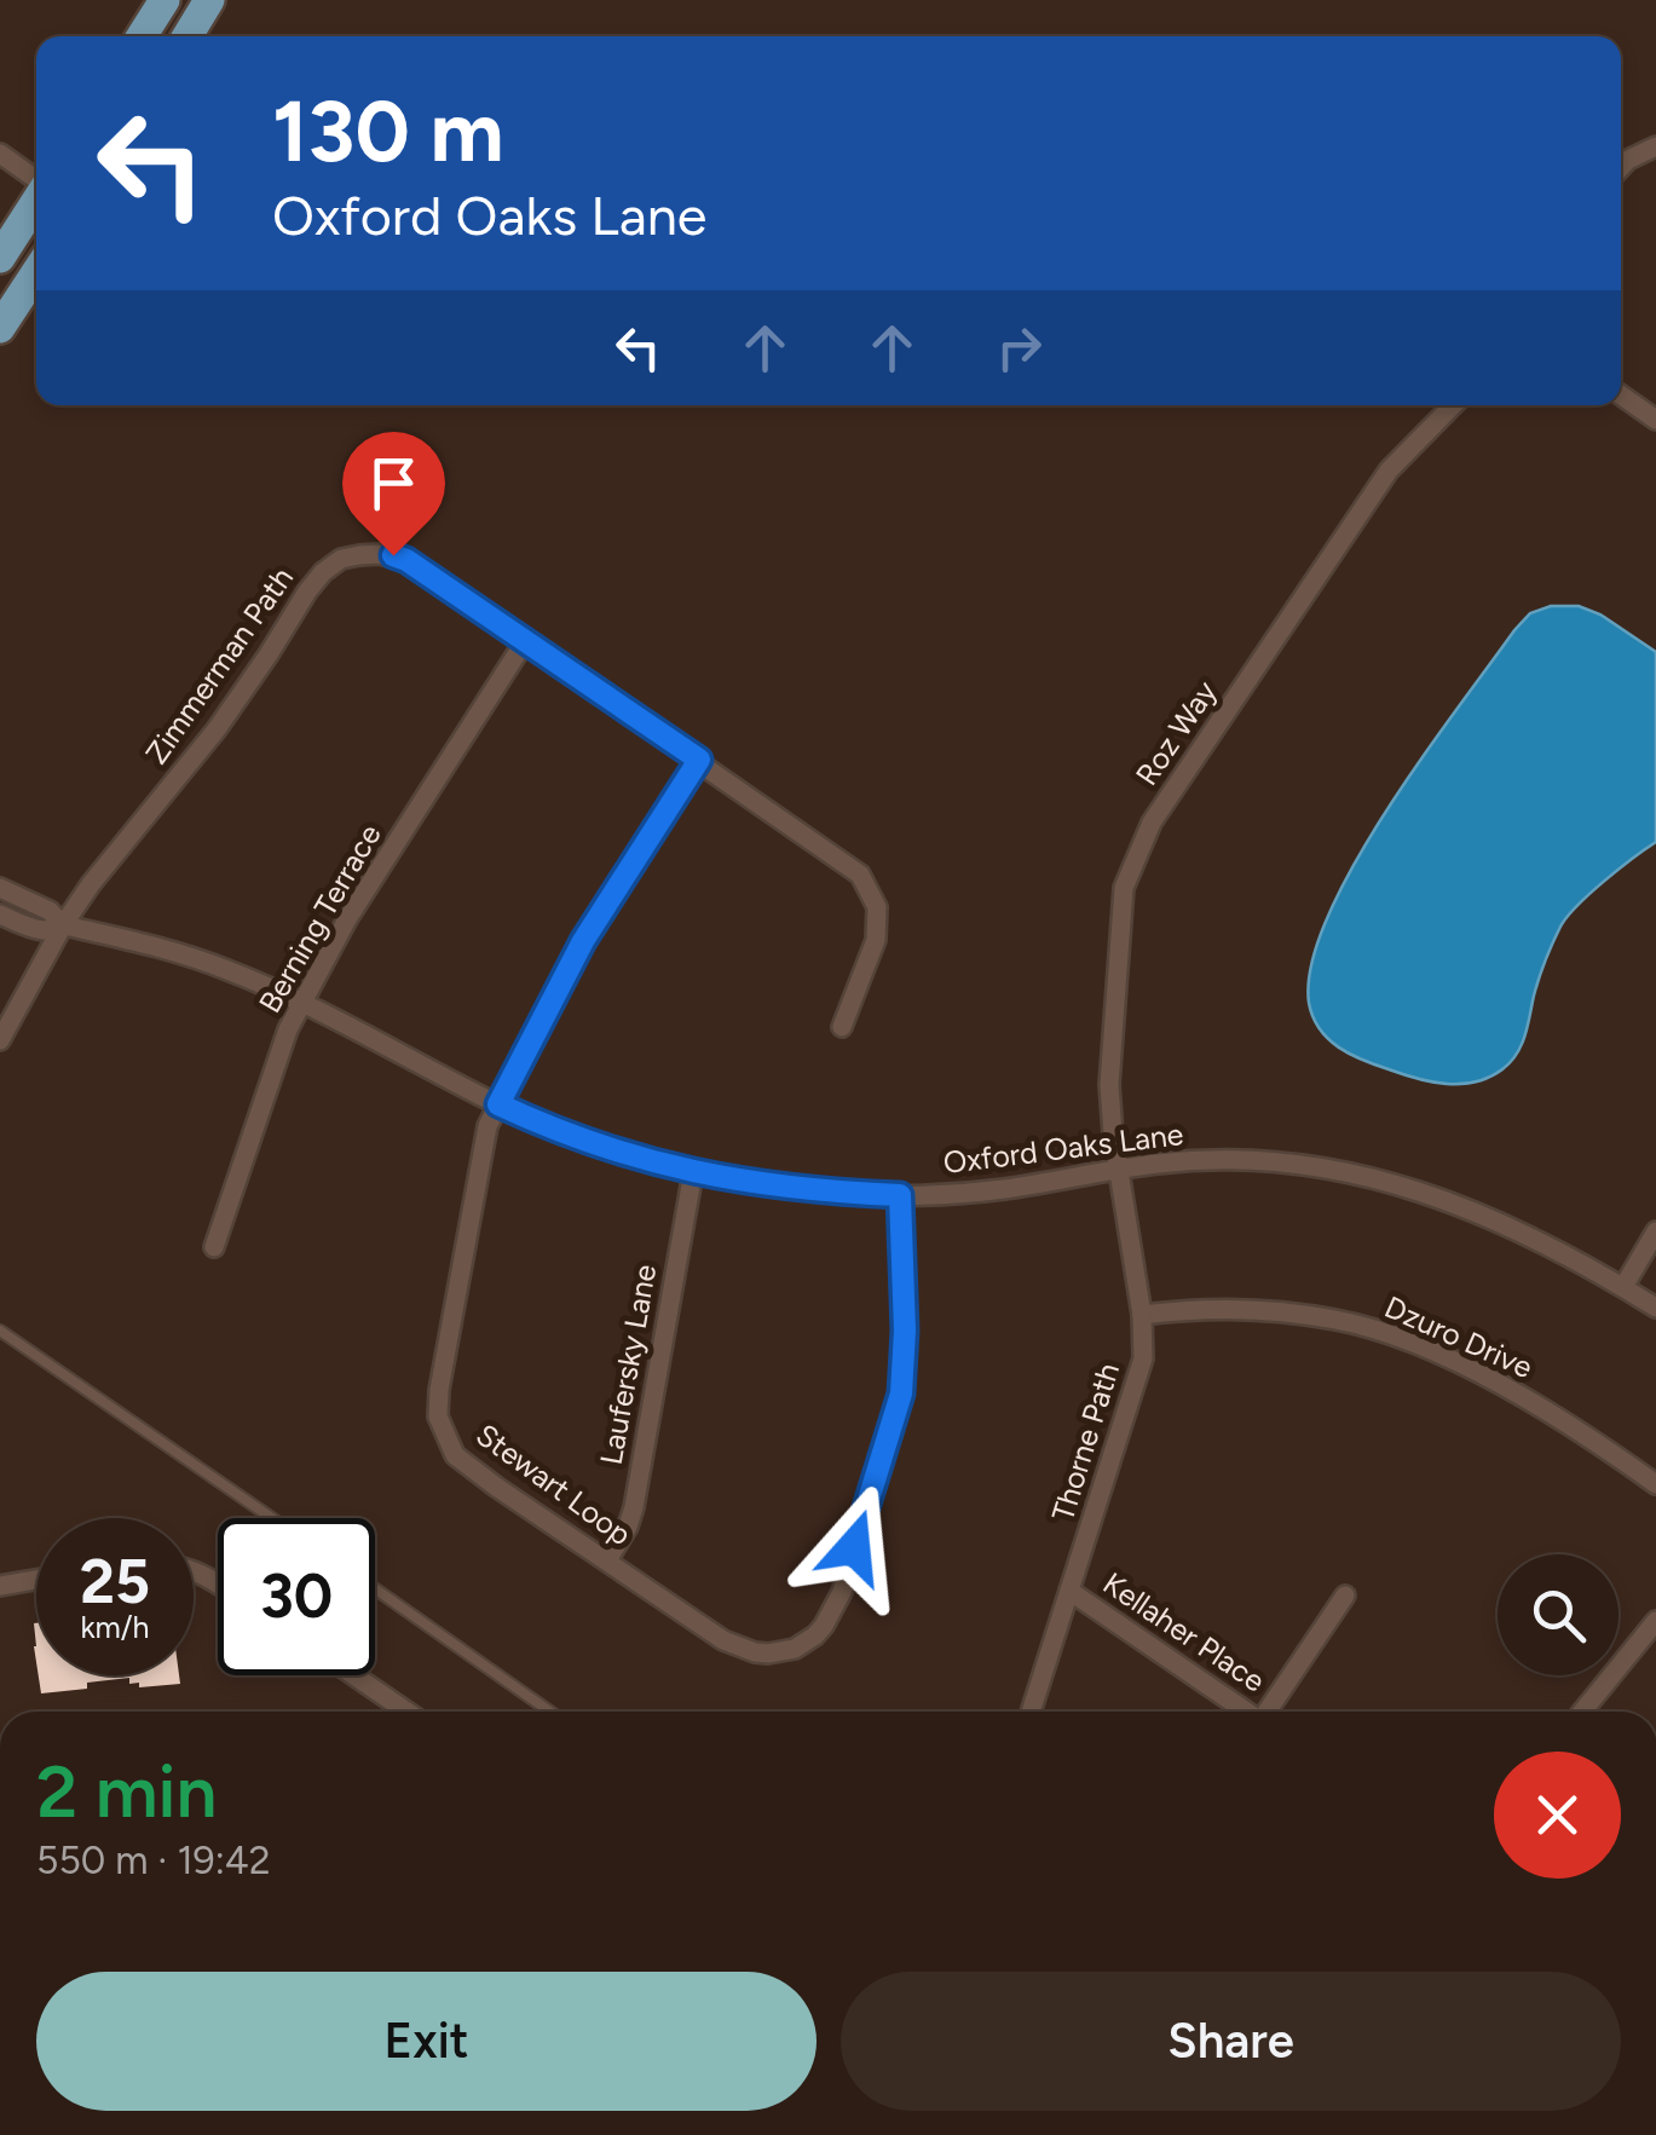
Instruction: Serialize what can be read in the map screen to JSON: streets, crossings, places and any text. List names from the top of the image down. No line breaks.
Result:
{"streets":{"street":["Zimmerman Path","Roz Way","Berning Terrace","Oxford Oaks Lane","Dzuro Drive","Laufersky Lane","Thorne Path","Stewart Loop","Kellaher Place"]},"crossings":[["Zimmerman Path","Berning Terrace"],["Zimmerman Path","Oxford Oaks Lane"],["Zimmerman Path","Stewart Loop"],["Roz Way","Oxford Oaks Lane"],["Roz Way","Thorne Path"],["Berning Terrace","Oxford Oaks Lane"],["Oxford Oaks Lane","Laufersky Lane"],["Oxford Oaks Lane","Thorne Path"],["Oxford Oaks Lane","Stewart Loop"],["Dzuro Drive","Thorne Path"],["Laufersky Lane","Stewart Loop"],["Thorne Path","Kellaher Place"]],"page":{"turn":["130 m","Oxford Oaks Lane"],"speed":"25 km/h","limit":"30","heading":["2 min","550 m · 19:42"],"buttons":["Exit","Share"]}}
